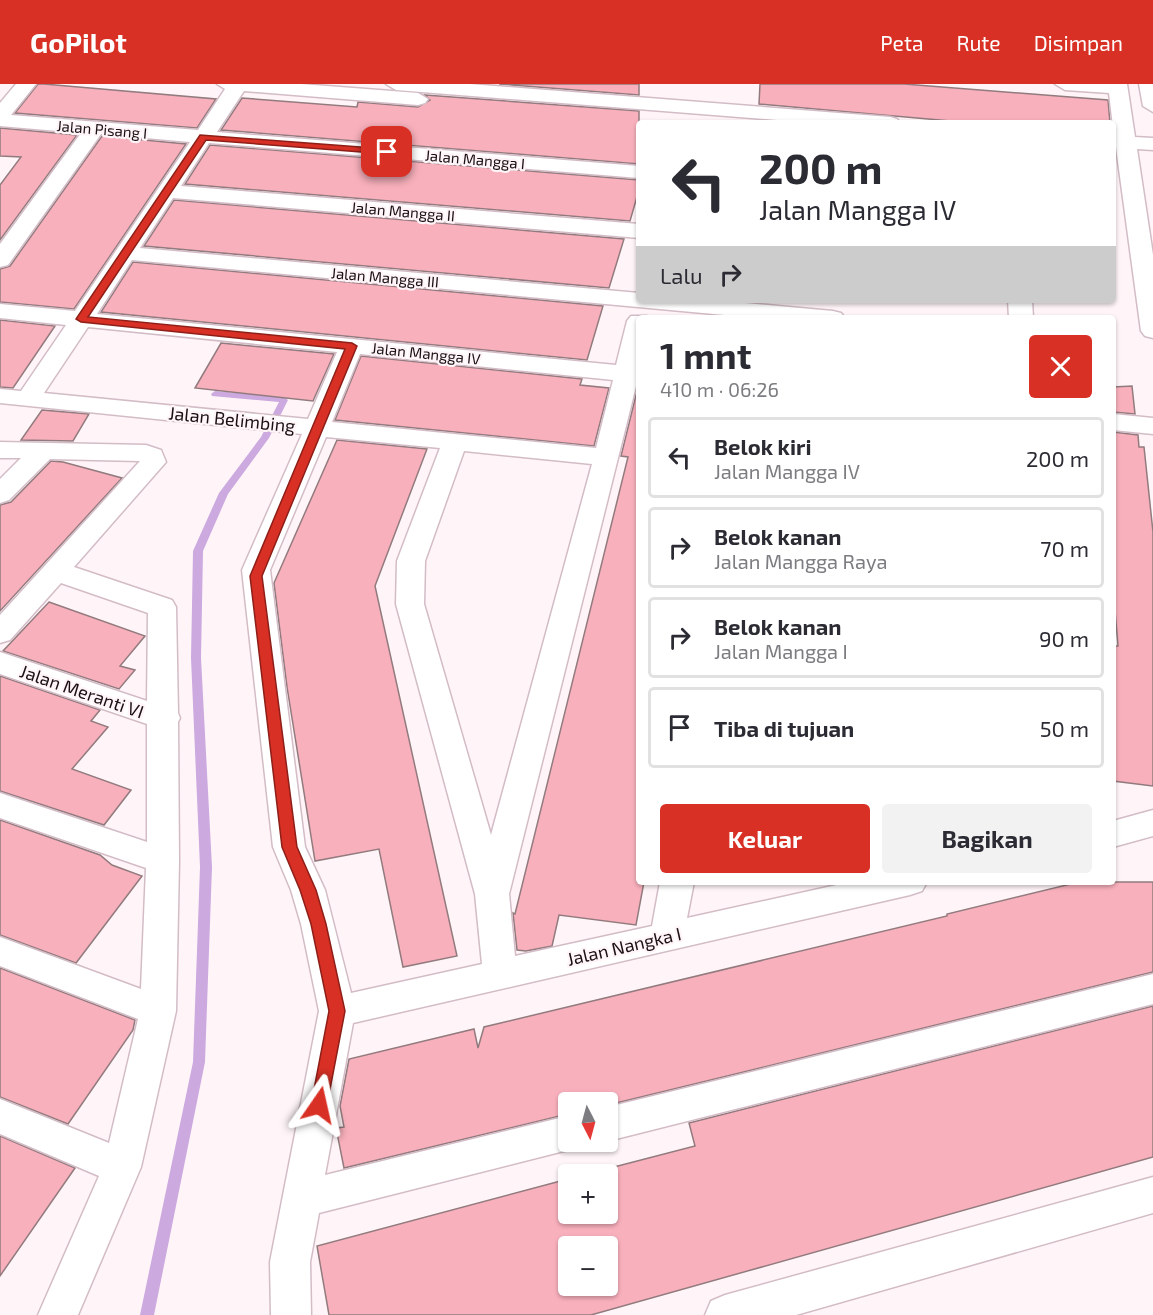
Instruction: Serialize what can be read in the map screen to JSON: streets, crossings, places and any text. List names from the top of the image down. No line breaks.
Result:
{"streets":{"street":["Jalan Pisang I","Jalan Mangga I","Jalan Mangga II","Jalan Mangga III","Jalan Mangga IV","Jalan Belimbing","Jalan Meranti VI","Jalan Nangka I"]},"crossings":[["Jalan Pisang I","Jalan Mangga I"]],"north":"bottom","page":{"header":"GoPilot","nav":["Peta","Rute","Disimpan"],"turn":["200 m","Jalan Mangga IV"],"then":"Lalu","heading":["1 mnt","410 m · 06:26"],"list":[{"name":"Belok kiri","note":"Jalan Mangga IV","value":"200 m"},{"name":"Belok kanan","note":"Jalan Mangga Raya","value":"70 m"},{"name":"Belok kanan","note":"Jalan Mangga I","value":"90 m"},{"name":"Tiba di tujuan","value":"50 m"}],"buttons":["Keluar","Bagikan"],"map_buttons":["+","−"]}}
